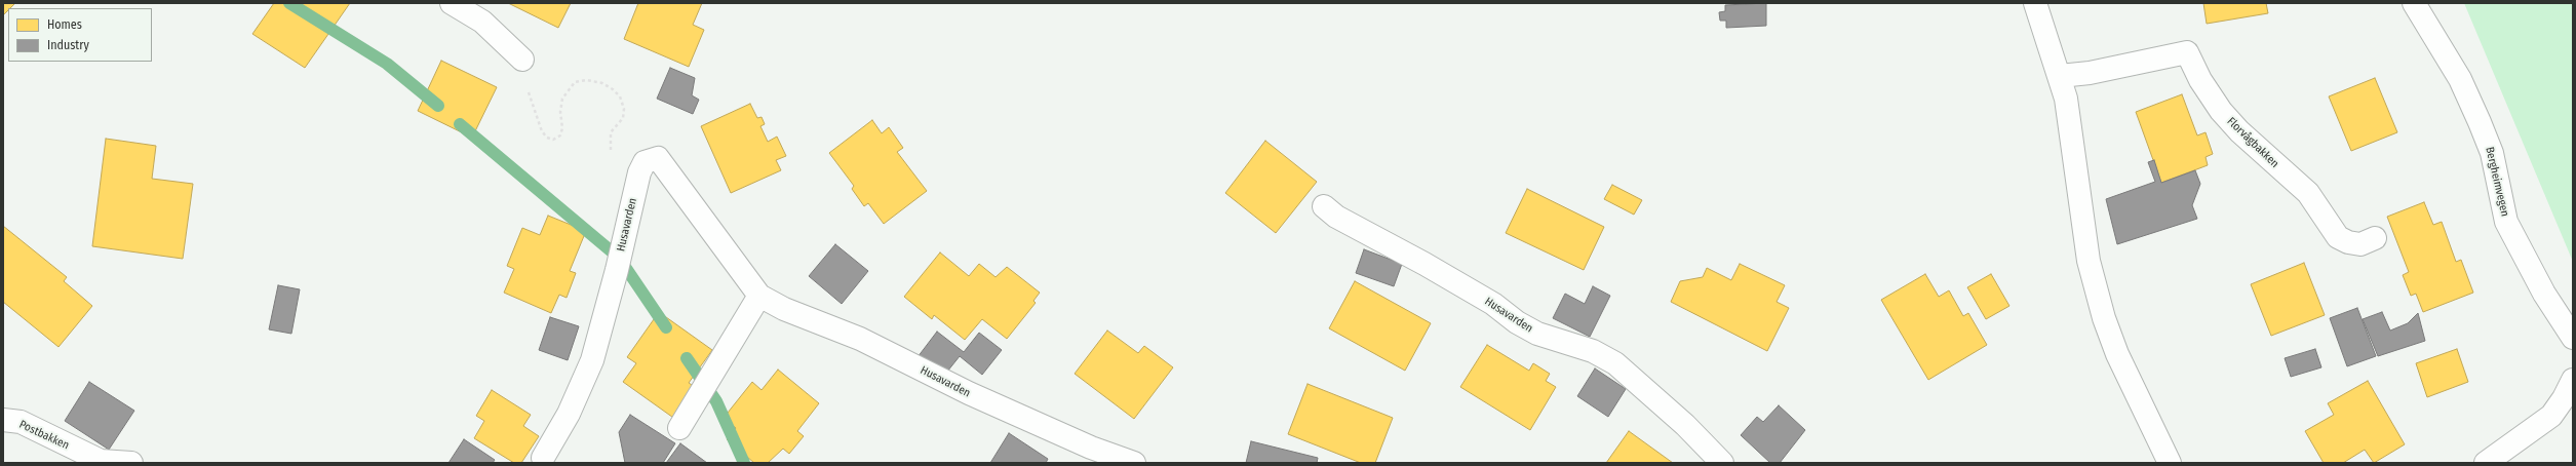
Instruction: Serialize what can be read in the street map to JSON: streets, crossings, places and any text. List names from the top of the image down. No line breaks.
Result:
{"streets":{"street":["Florvågbakken","Bergheimvegen","Husavarden","Postbakken"]},"legend":["Homes","Industry"]}
